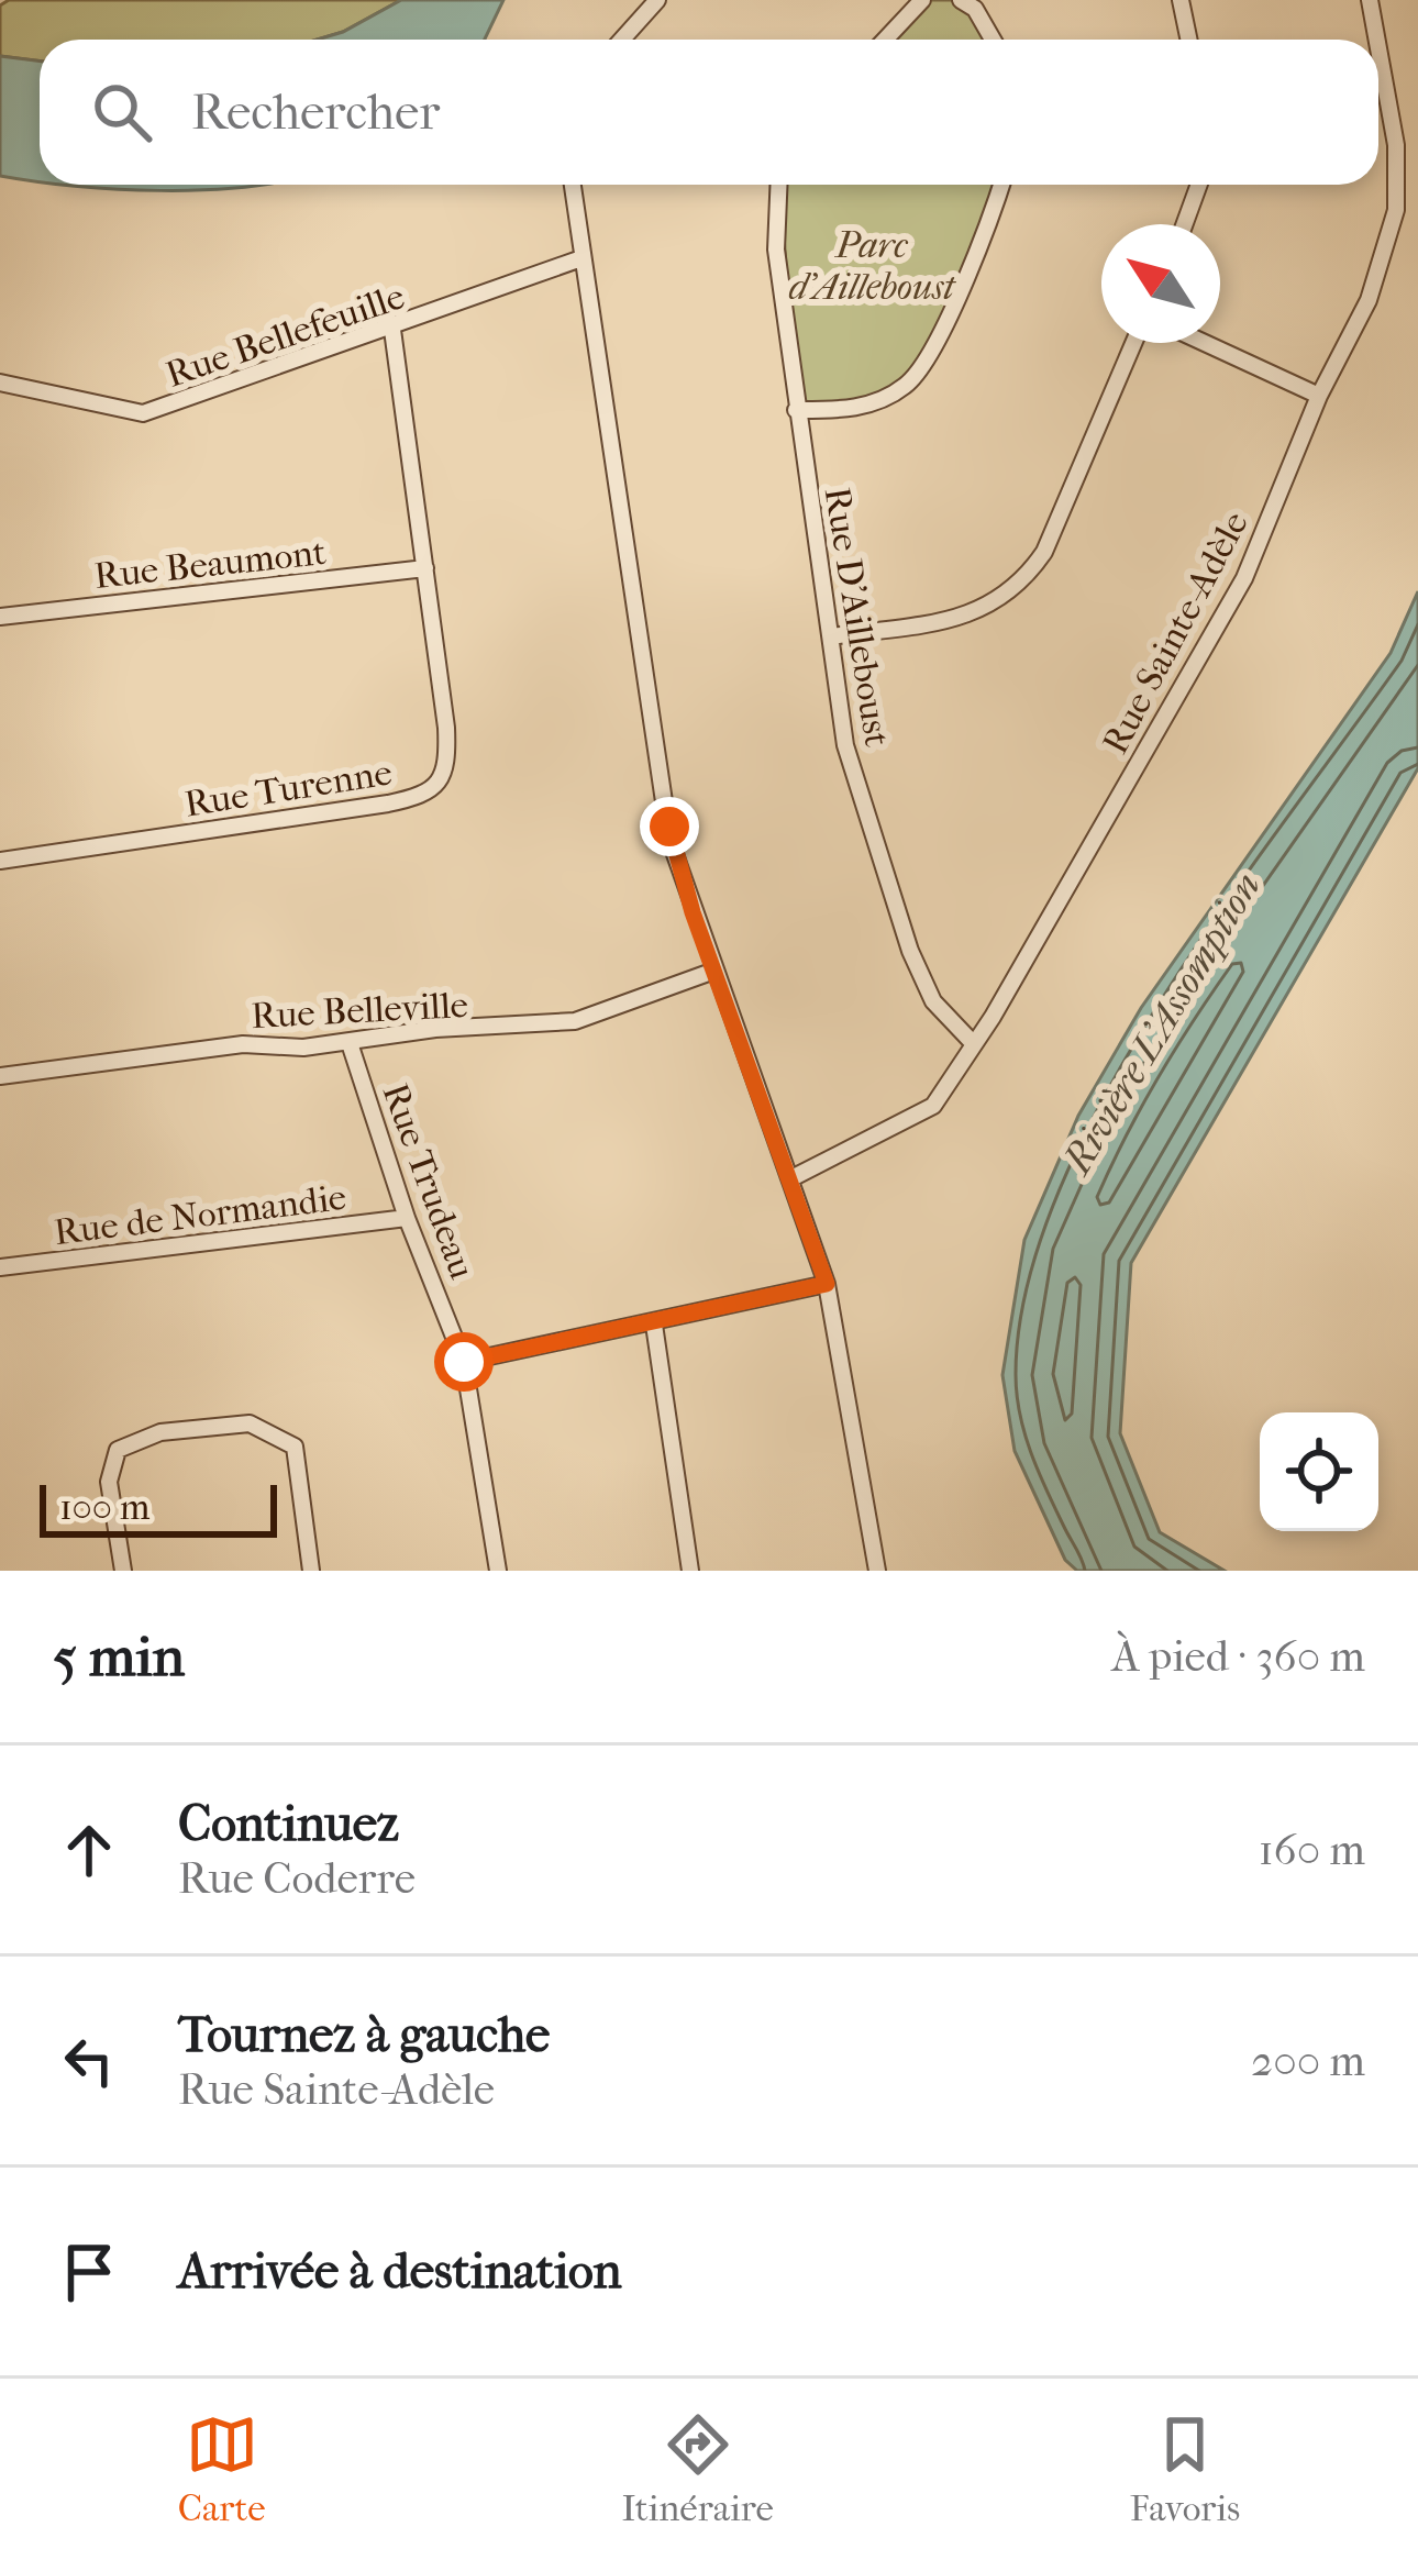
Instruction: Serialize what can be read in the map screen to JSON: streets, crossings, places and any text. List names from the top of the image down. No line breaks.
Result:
{"streets":{"street":["Rue Bellefeuille","Rue Beaumont","Rue D'Ailleboust","Rue Sainte-Adèle","Rue Turenne","Rue Belleville","Rue Trudeau","Rue de Normandie"]},"crossings":[["Rue Bellefeuille","Rue Turenne"],["Rue Beaumont","Rue Turenne"],["Rue D'Ailleboust","Rue Sainte-Adèle"],["Rue Belleville","Rue Trudeau"],["Rue Trudeau","Rue de Normandie"]],"water":["Rivière L'Assomption"],"parks":["Parc d'Ailleboust"],"scale_bar":"100 m","north":"top left","page":{"search":"Rechercher","scale":"100 m","heading":["5 min","À pied · 360 m"],"list":[["Continuez","Rue Coderre","160 m"],["Tournez à gauche","Rue Sainte-Adèle","200 m"],"Arrivée à destination"],"nav":["Carte","Itinéraire","Favoris"]}}
